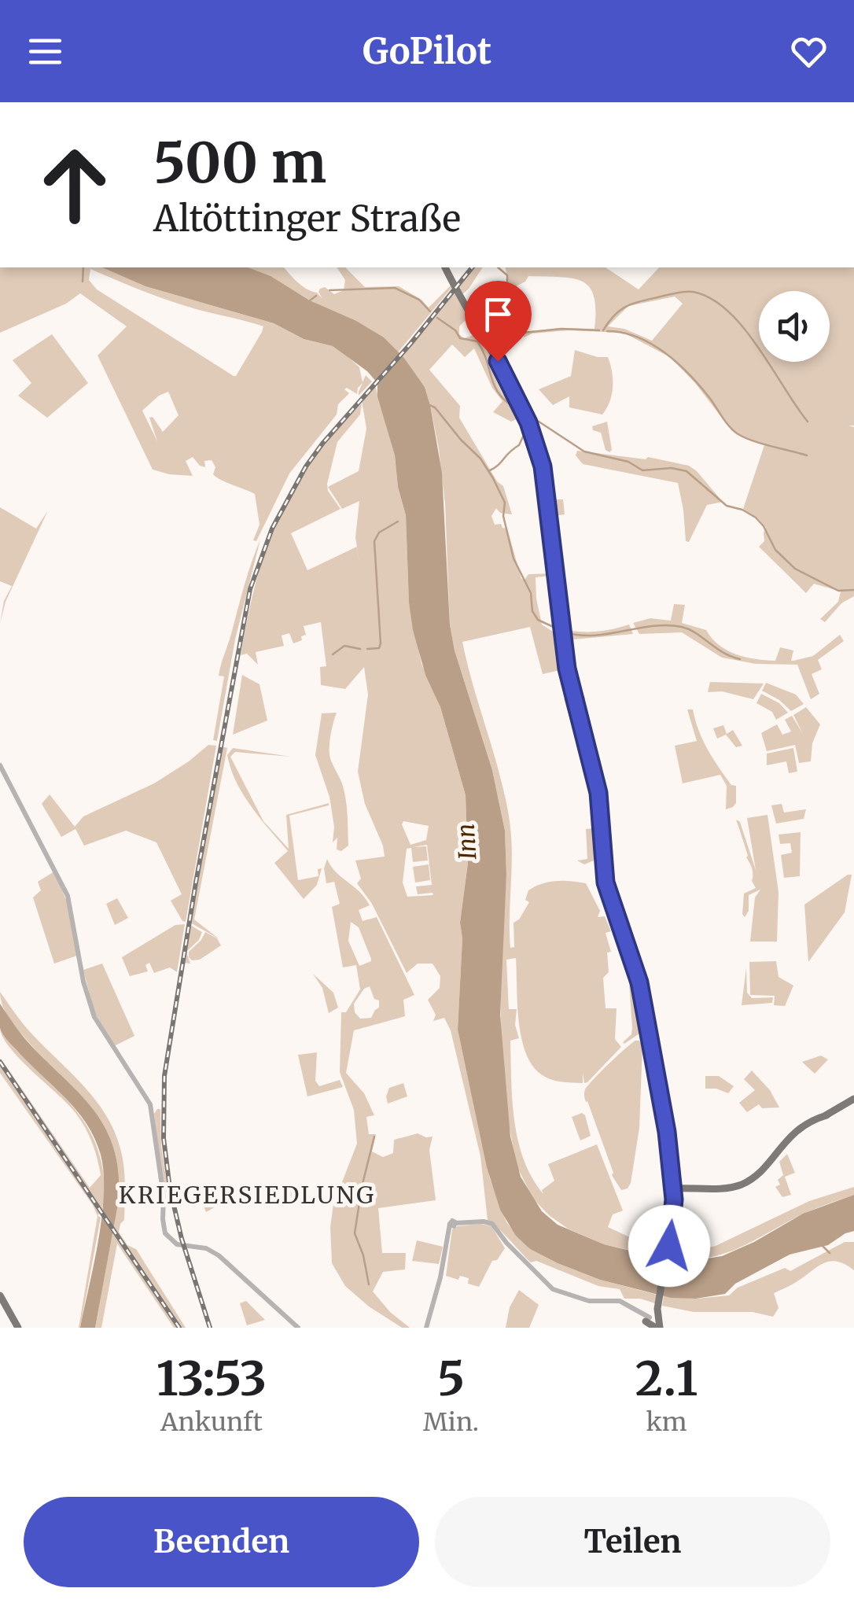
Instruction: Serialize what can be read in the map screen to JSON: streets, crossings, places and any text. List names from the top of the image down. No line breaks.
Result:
{"districts":["KRIEGERSIEDLUNG"],"water":["Inn"],"page":{"header":"GoPilot","turn":["500 m","Altöttinger Straße"],"eta":["13:53","Ankunft","5","Min.","2.1","km"],"buttons":["Beenden","Teilen"]}}
